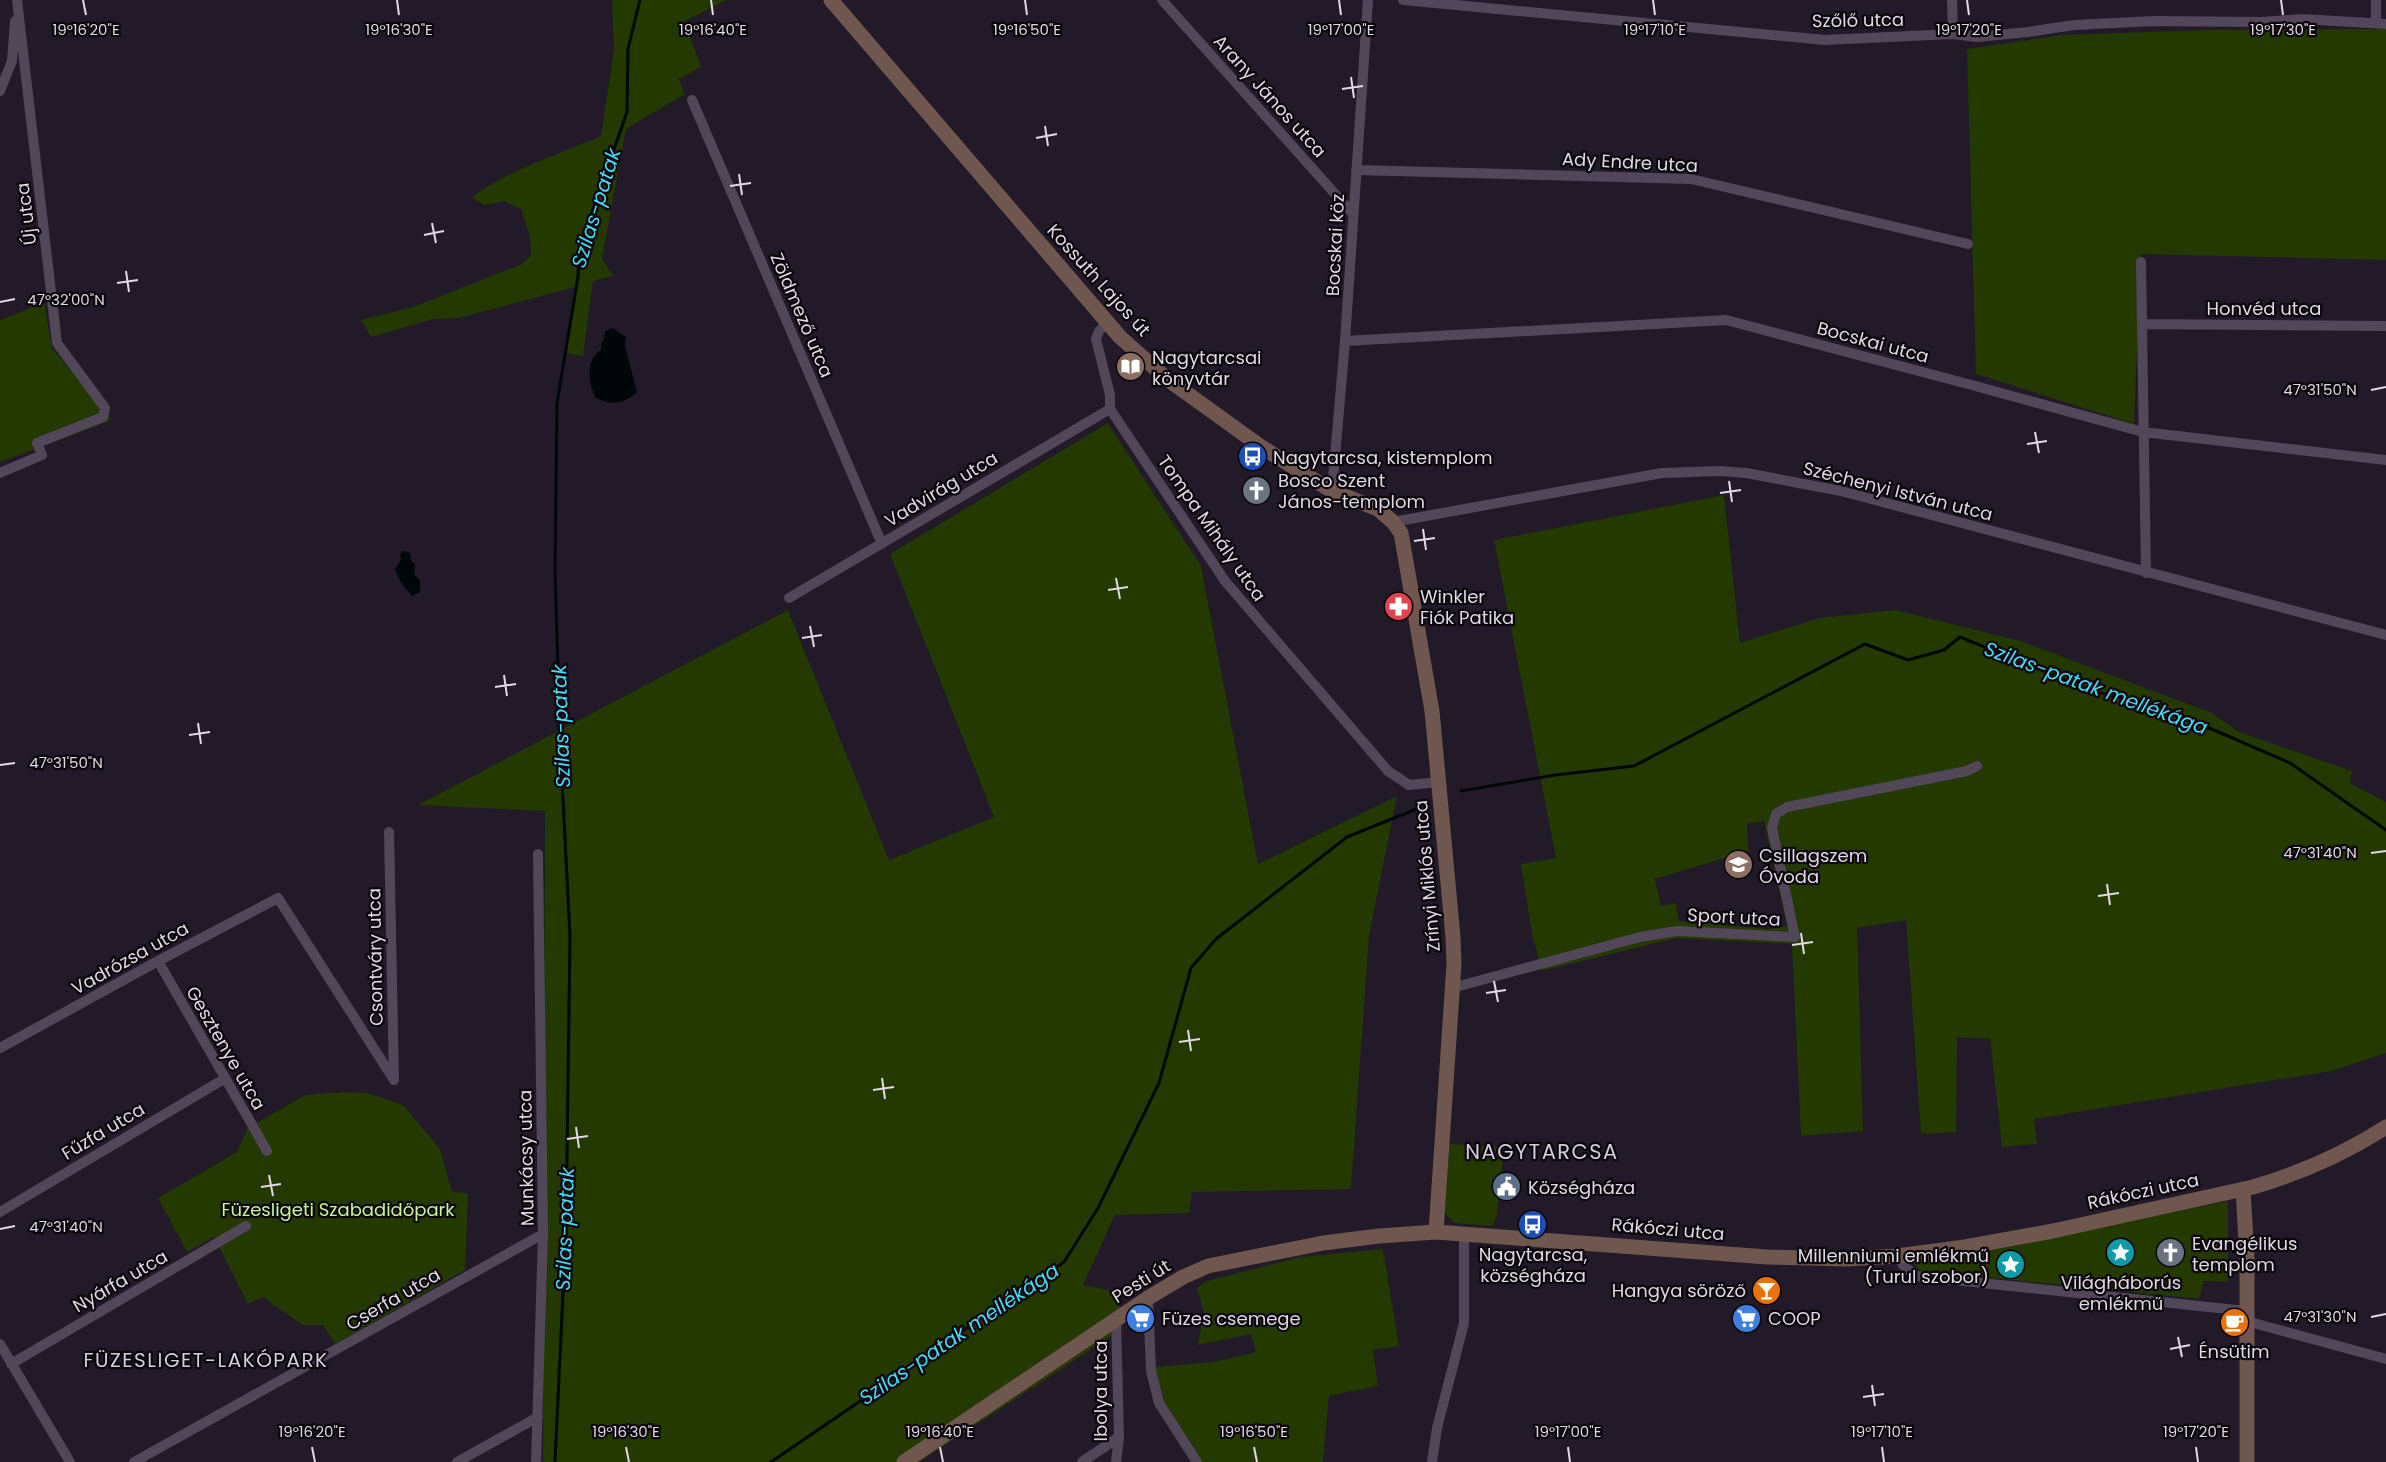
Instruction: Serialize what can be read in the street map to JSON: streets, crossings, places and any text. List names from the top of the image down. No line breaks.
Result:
{"streets":{"main road":["Kossuth Lajos út","Zrínyi Miklós utca","Rákóczi utca","Pesti út"],"street":["Szőlő utca","Arany János utca","Ady Endre utca","Új utca","Bocskai köz","Honvéd utca","Zöldmező utca","Bocskai utca","Vadvirág utca","Széchenyi István utca","Tompa Mihály utca","Sport utca","Csontváry utca","Vadrózsa utca","Gesztenye utca","Fűzfa utca","Munkácsy utca","Nyárfa utca","Cserfa utca","Ibolya utca"]},"crossings":[["Arany János utca","Bocskai köz"],["Ady Endre utca","Bocskai köz"],["Bocskai köz","Kossuth Lajos út"],["Bocskai köz","Bocskai utca"],["Kossuth Lajos út","Széchenyi István utca"],["Kossuth Lajos út","Tompa Mihály utca"],["Kossuth Lajos út","Zrínyi Miklós utca"],["Zöldmező utca","Vadvirág utca"],["Vadvirág utca","Tompa Mihály utca"],["Széchenyi István utca","Zrínyi Miklós utca"],["Tompa Mihály utca","Zrínyi Miklós utca"],["Zrínyi Miklós utca","Sport utca"],["Zrínyi Miklós utca","Rákóczi utca"],["Zrínyi Miklós utca","Pesti út"],["Csontváry utca","Vadrózsa utca"],["Vadrózsa utca","Gesztenye utca"],["Gesztenye utca","Fűzfa utca"],["Munkácsy utca","Cserfa utca"],["Rákóczi utca","Pesti út"],["Pesti út","Ibolya utca"]],"districts":["NAGYTARCSA","FÜZESLIGET-LAKÓPARK"],"water":["Szilas-patak","Szilas-patak mellékága"],"parks":["Füzesligeti Szabadidőpark"],"places":{"library":["Nagytarcsai könyvtár"],"bus stop":["Nagytarcsa, kistemplom","Nagytarcsa, községháza"],"church":["Bosco Szent János-templom","Evangélikus templom"],"pharmacy":["Winkler Fiók Patika"],"school or university":["Csillagszem Óvoda"],"public building":["Községháza"],"place":["Világháborús emlékmű","Millenniumi emlékmű (Turul szobor)"],"bar":["Hangya söröző"],"supermarket":["Füzes csemege","COOP"],"cafe":["Énsütim"]},"coordinates":["19°17'30\"E","19°16'20\"E","19°16'30\"E","19°16'40\"E","19°16'50\"E","19°17'00\"E","19°17'10\"E","19°17'20\"E","47°32'00\"N","47°31'50\"N","47°31'40\"N","47°31'30\"N"]}
